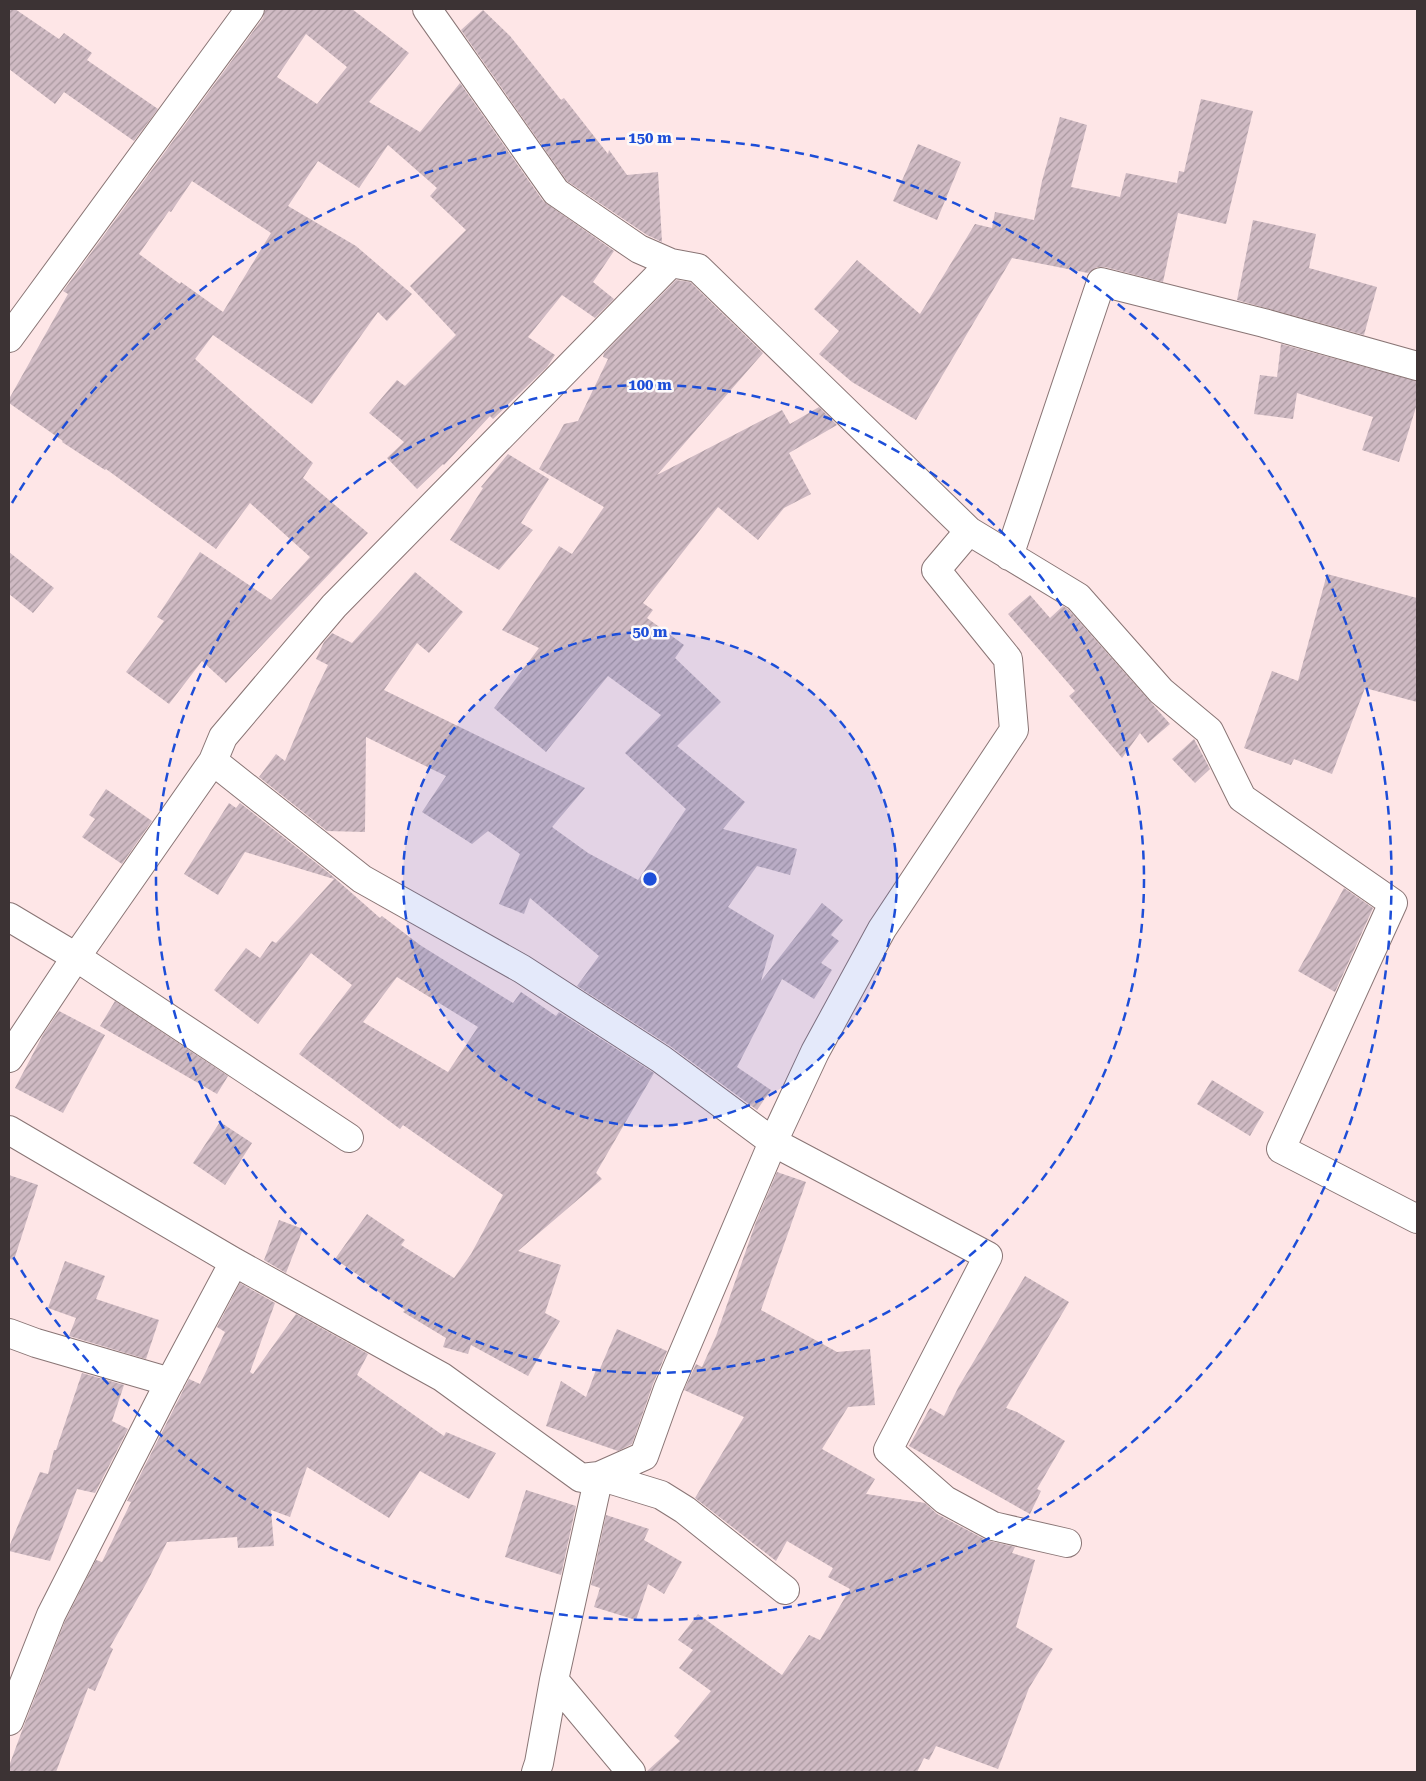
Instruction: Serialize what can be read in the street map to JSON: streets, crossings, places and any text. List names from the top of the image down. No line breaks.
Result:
{"rings":["150 m","100 m","50 m"]}
